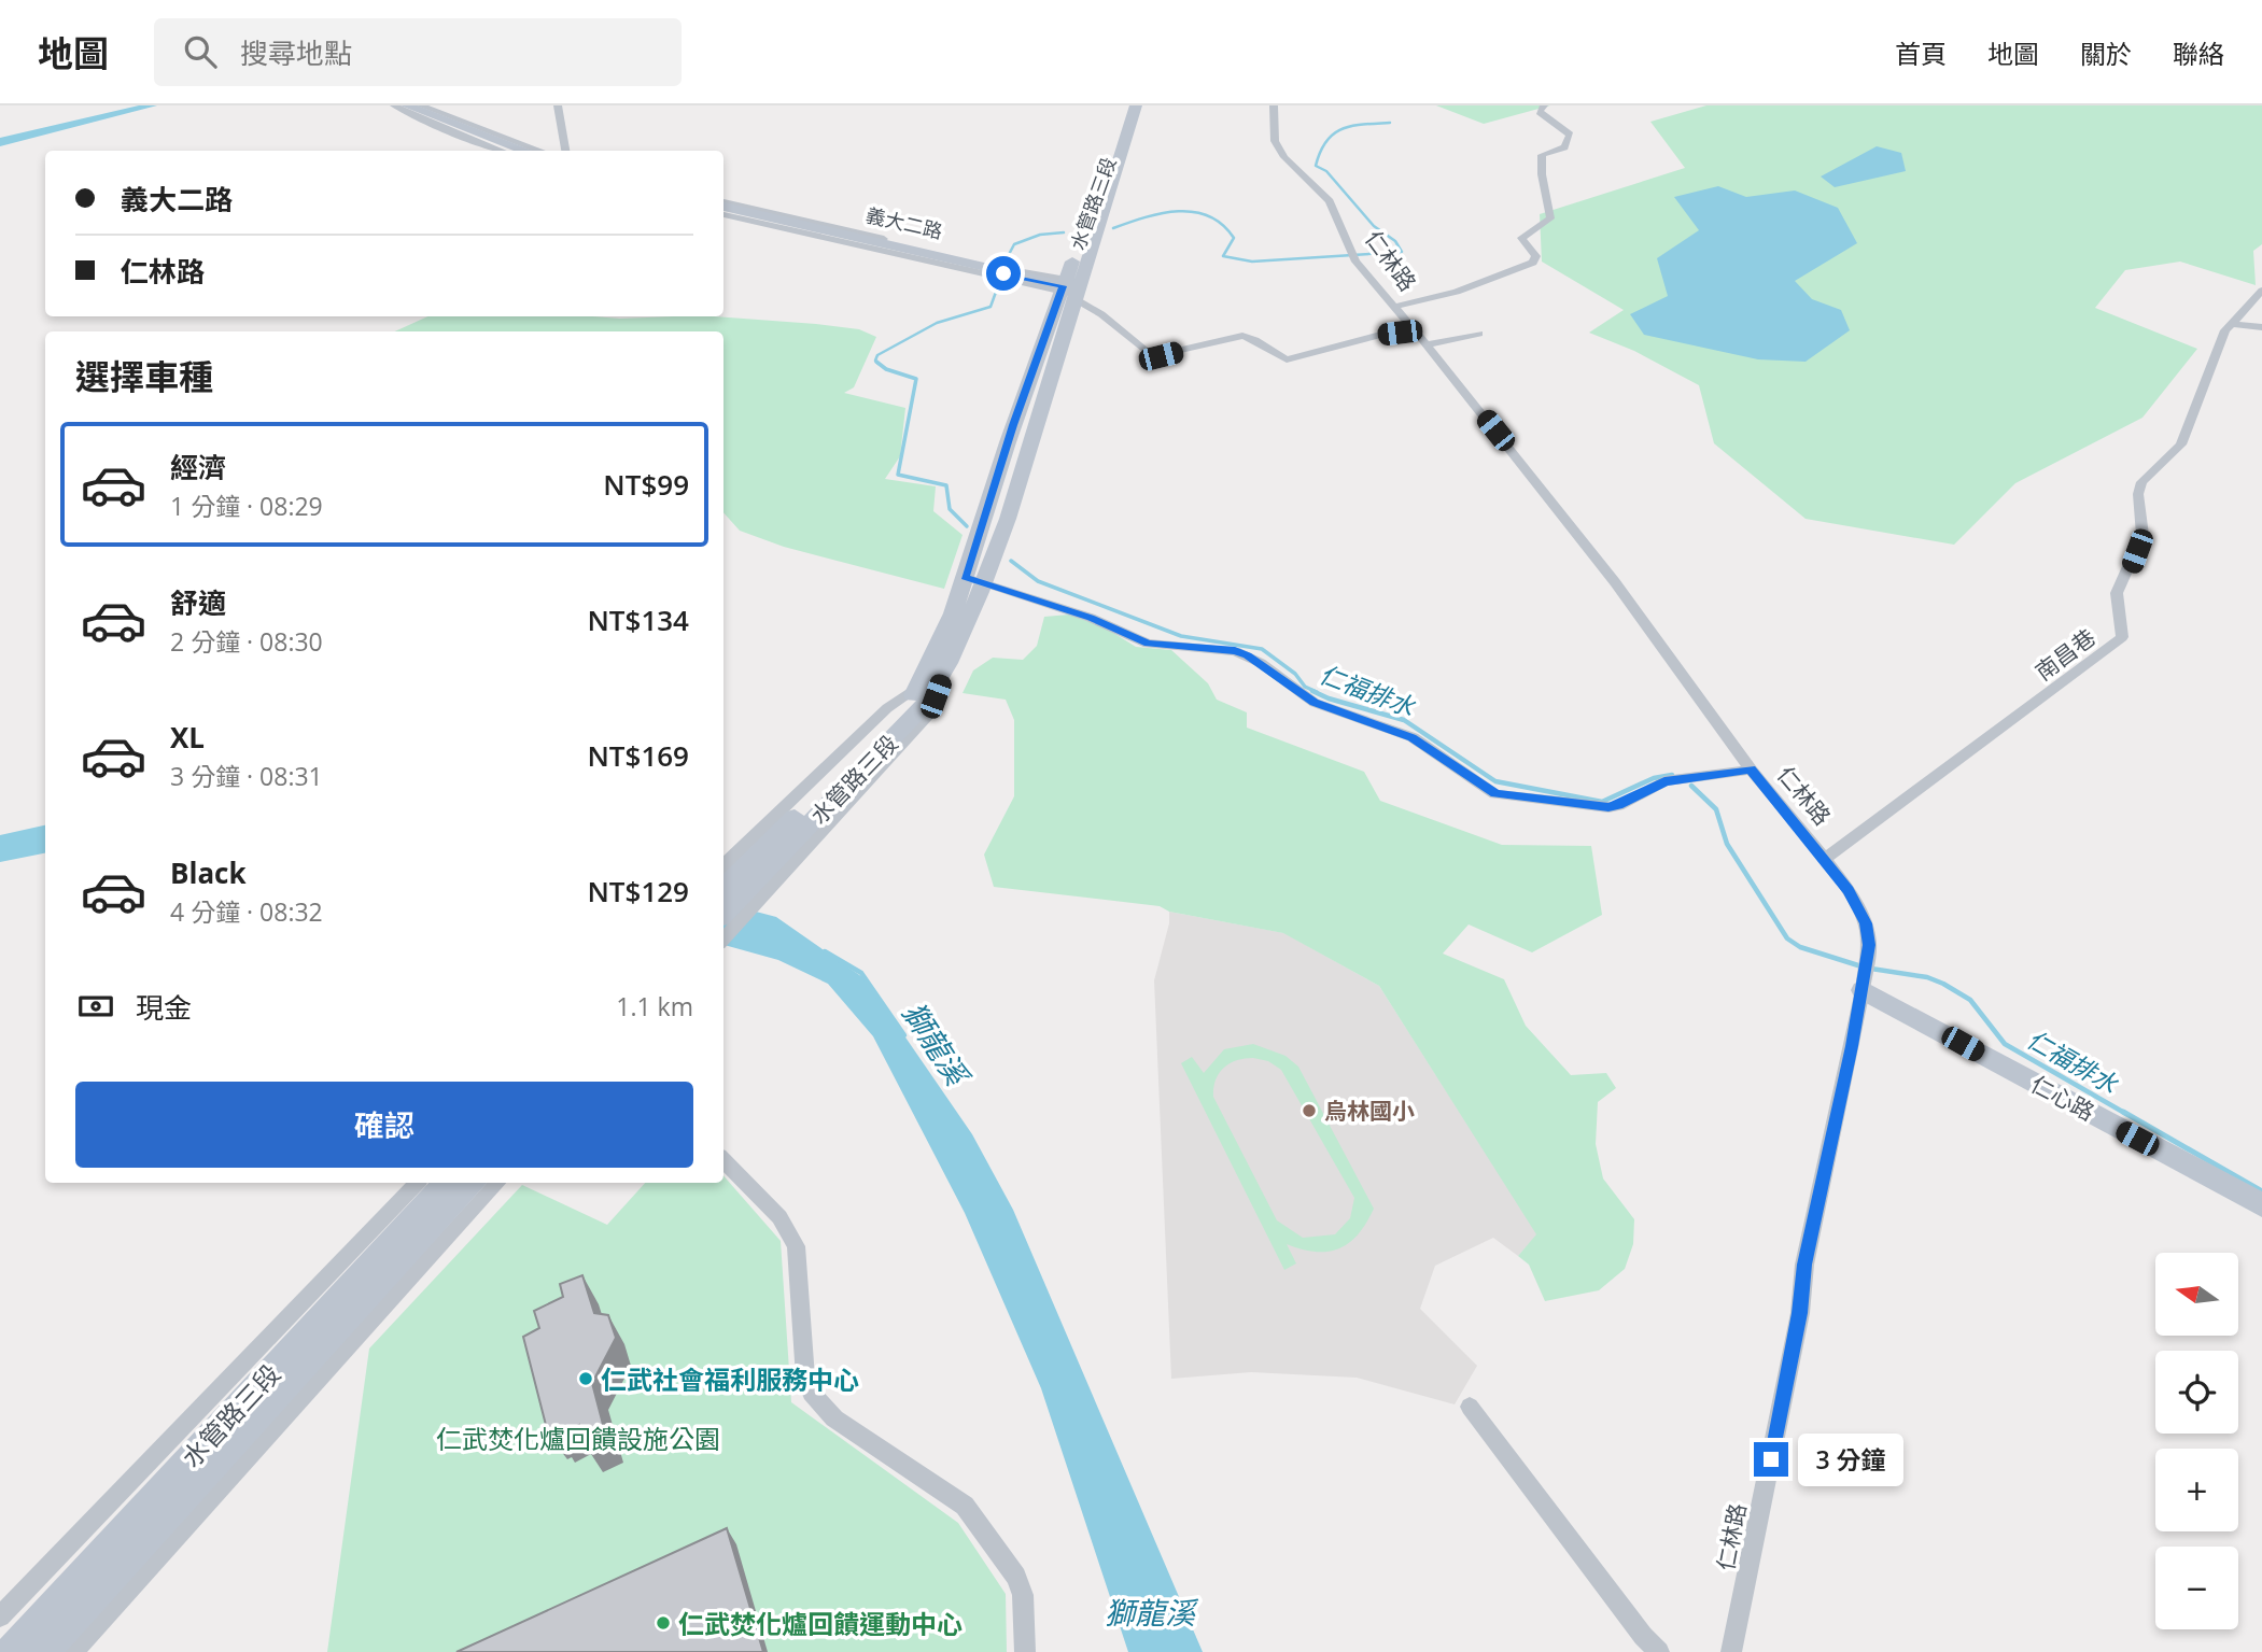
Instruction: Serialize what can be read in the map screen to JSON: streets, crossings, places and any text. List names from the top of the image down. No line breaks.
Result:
{"streets":{"main road":["水管路三段","義大二路","仁心路"],"street":["仁林路","南昌巷"]},"crossings":[["水管路三段","義大二路"],["仁林路","南昌巷"],["仁林路","仁心路"]],"water":["仁福排水","獅龍溪"],"parks":["仁武焚化爐回饋設施公園"],"places":["烏林國小","仁武社會福利服務中心","仁武焚化爐回饋運動中心"],"north":"left","page":{"header":"地圖","search":"搜尋地點","nav":["首頁","地圖","關於","聯絡"],"banner":["義大二路","仁林路"],"heading":"選擇車種","list":[{"name":"經濟","note":"1 分鐘 · 08:29","value":"NT$99"},{"name":"舒適","note":"2 分鐘 · 08:30","value":"NT$134"},{"name":"XL","note":"3 分鐘 · 08:31","value":"NT$169"},{"name":"Black","note":"4 分鐘 · 08:32","value":"NT$129"}],"pay":["現金","1.1 km"],"buttons":"確認","map_buttons":["+","−"],"bubble":"3 分鐘"}}
